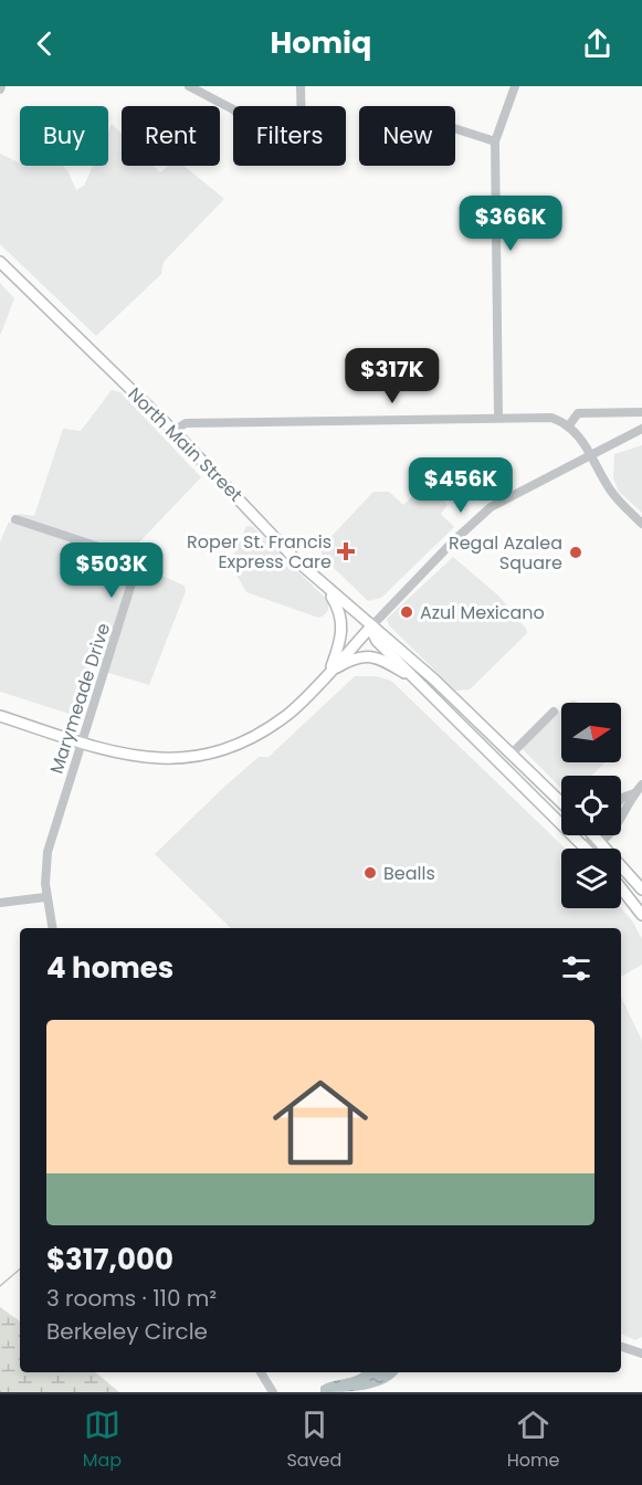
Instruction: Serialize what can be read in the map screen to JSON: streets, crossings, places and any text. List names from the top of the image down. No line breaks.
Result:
{"streets":{"main road":["North Main Street"],"street":["Marymeade Drive"]},"places":{"health":["Roper St. Francis Express Care"],"other":["Regal Azalea Square","Azul Mexicano","Bealls"]},"north":"right","page":{"header":"Homiq","chip":["Buy","Rent","Filters","New"],"price":["$366K","$317K","$456K","$503K"],"heading":"4 homes","list":[{"name":"$317,000","note":"3 rooms · 110 m² · Berkeley Circle"}],"tabs":["Map","Saved","Home"]}}
